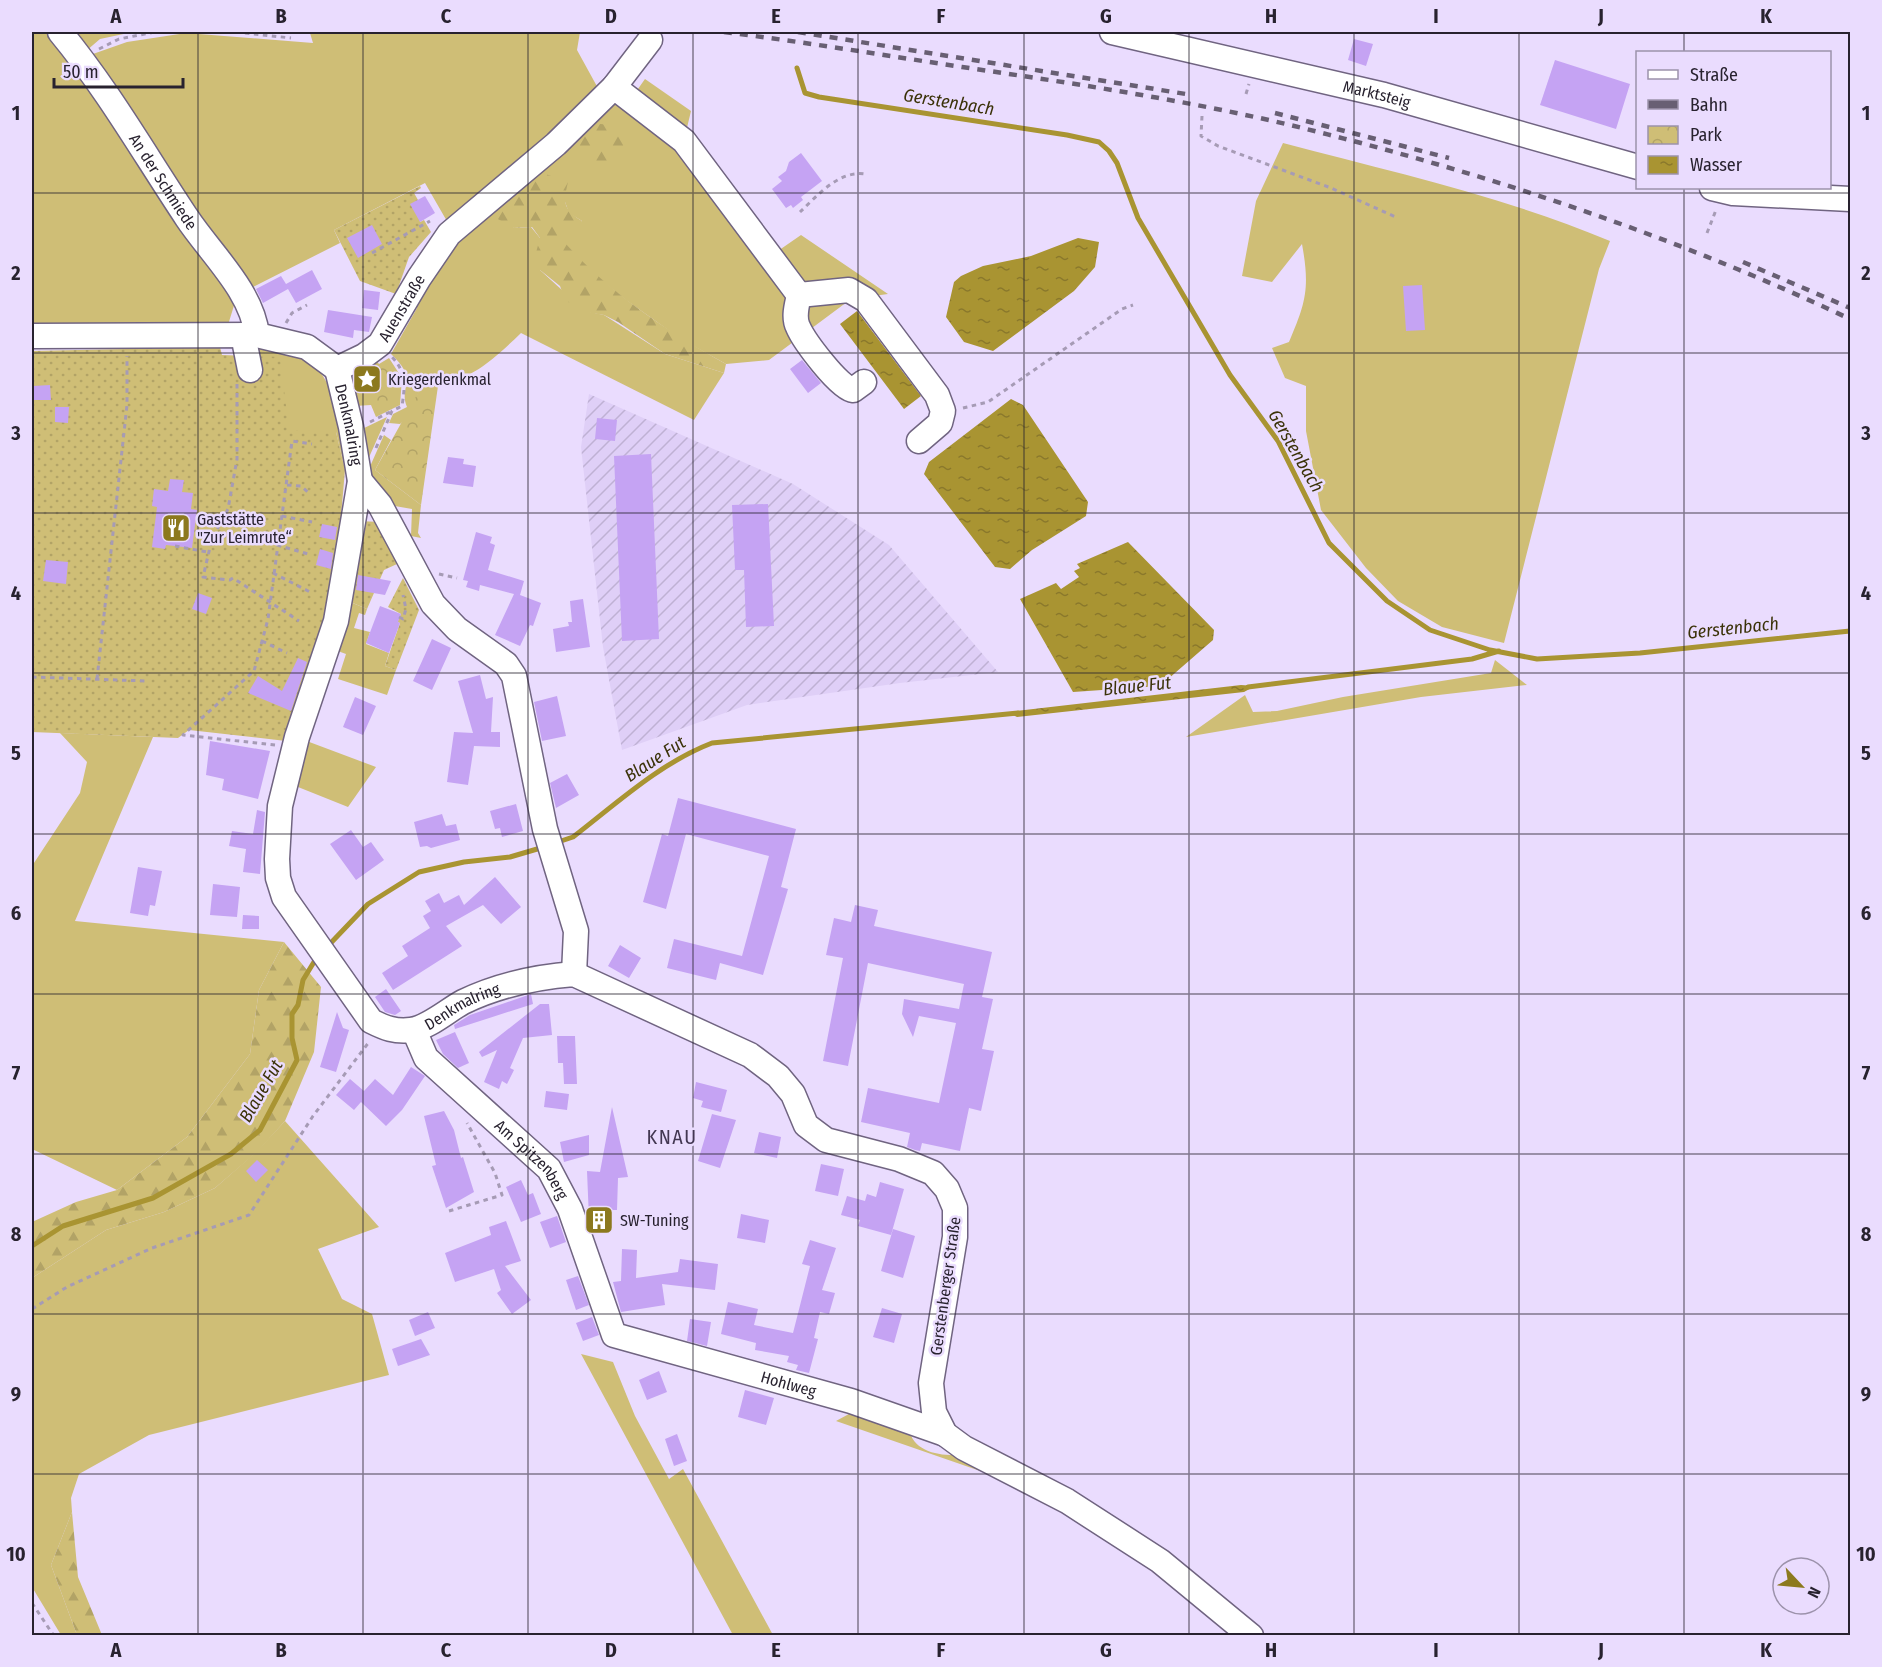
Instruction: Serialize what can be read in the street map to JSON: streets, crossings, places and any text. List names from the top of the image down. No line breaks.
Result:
{"streets":{"street":["Marktsteig","An der Schmiede","Auenstraße","Denkmalring","Am Spitzenberg","Gerstenberger Straße","Hohlweg"]},"crossings":[["Auenstraße","Denkmalring"],["Denkmalring","Am Spitzenberg"],["Denkmalring","Gerstenberger Straße"],["Am Spitzenberg","Hohlweg"],["Gerstenberger Straße","Hohlweg"]],"districts":["KNAU"],"water":["Gerstenbach","Blaue Fut"],"places":{"place":["Kriegerdenkmal"],"restaurant":["Gaststätte \"Zur Leimrute“"],"building":["SW-Tuning"]},"legend":["Straße","Bahn","Park","Wasser"],"scale_bar":"50 m","north":"bottom right","grid":{"columns":["A","B","C","D","E","F","G","H","I","J","K"],"rows":["1","2","3","4","5","6","7","8","9","10"]}}
